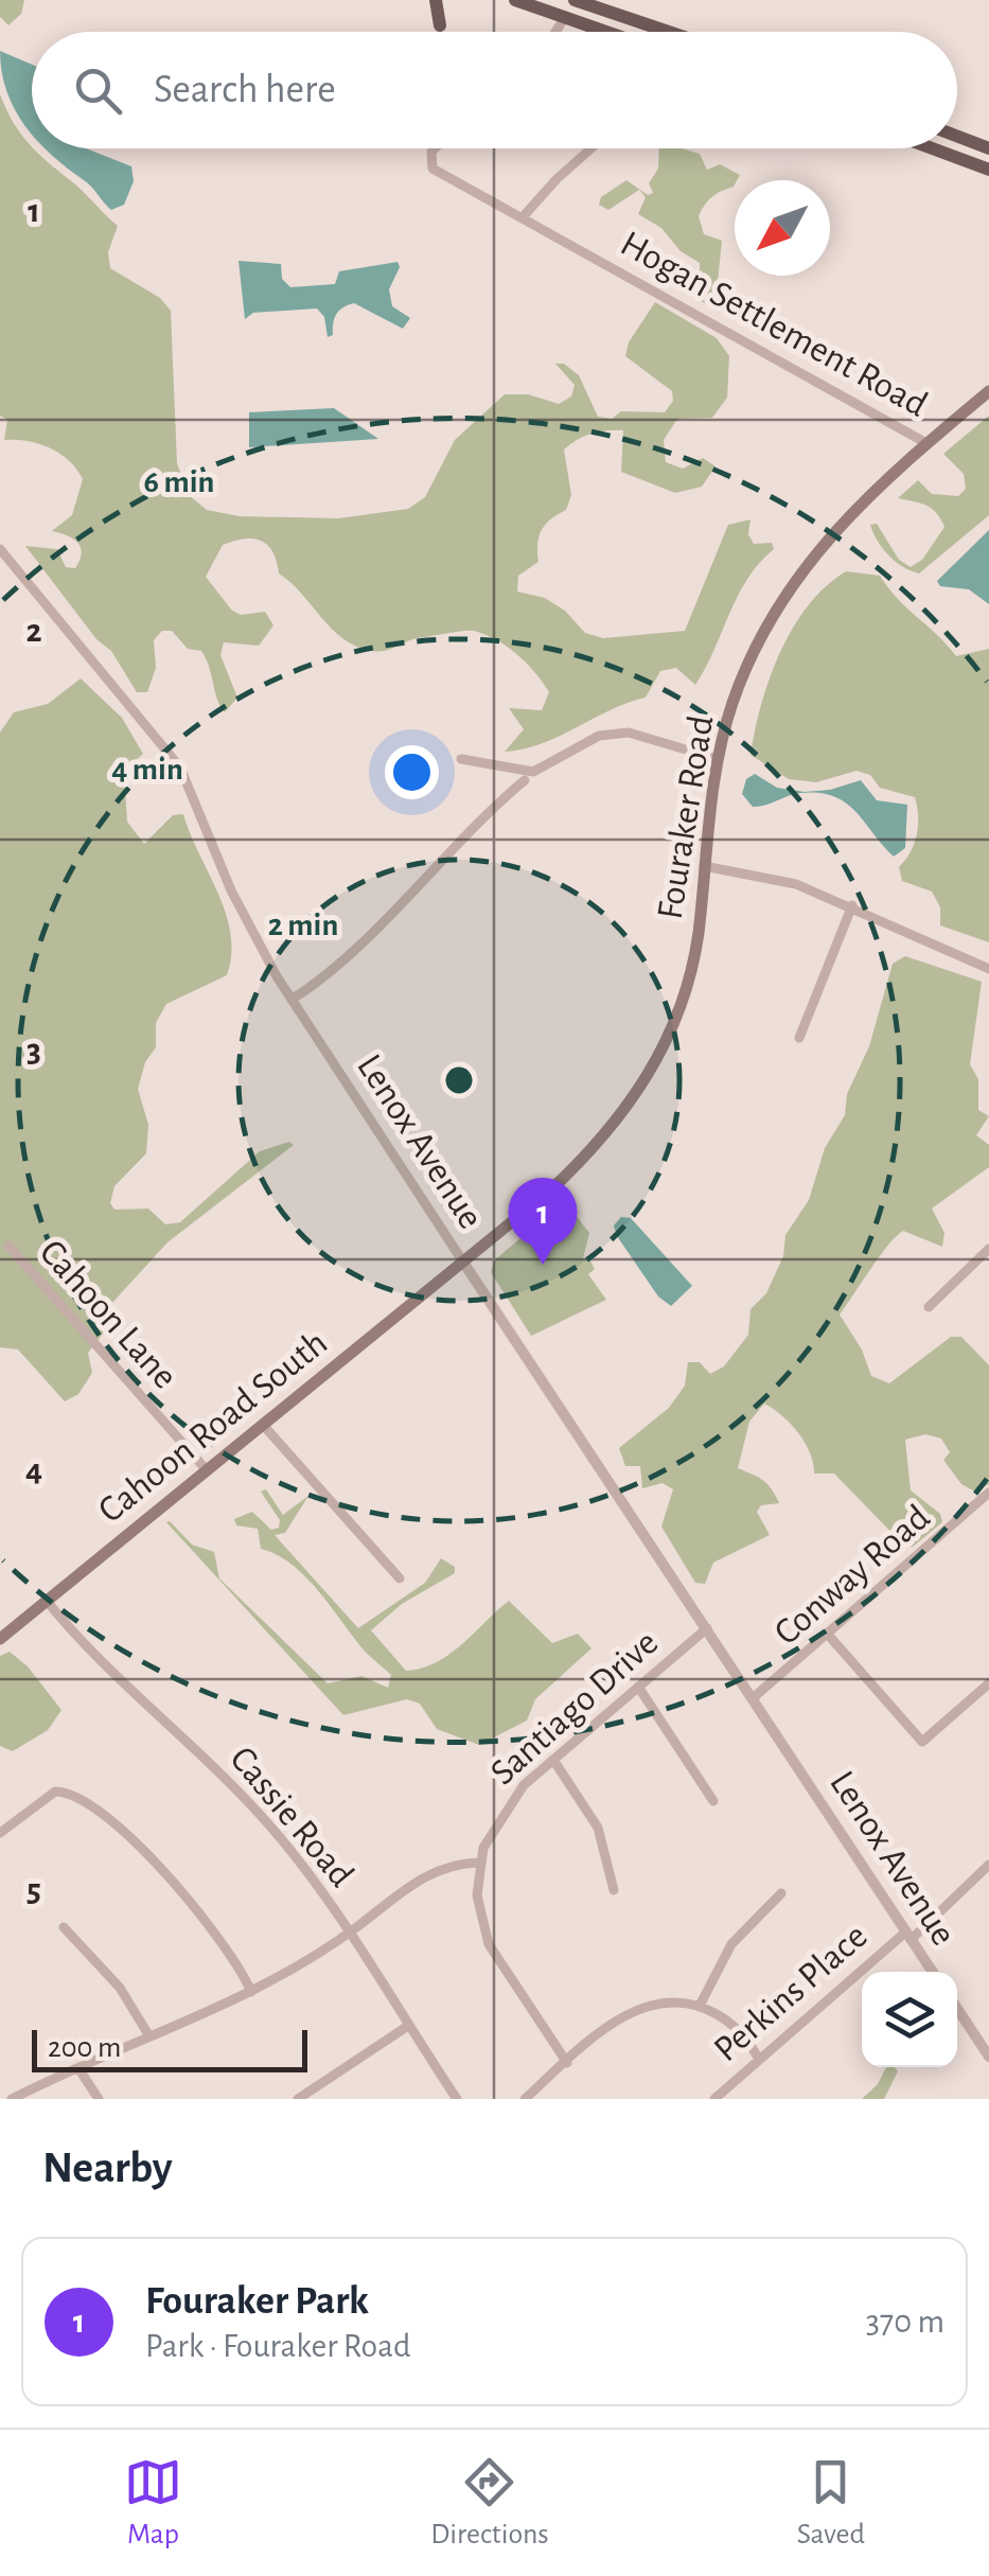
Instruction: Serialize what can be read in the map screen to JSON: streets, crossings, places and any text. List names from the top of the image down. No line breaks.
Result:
{"streets":{"main road":["Fouraker Road","Cahoon Road South"],"street":["Hogan Settlement Road","Lenox Avenue","Cahoon Lane","Conway Road","Santiago Drive","Cassie Road","Perkins Place"]},"crossings":[["Hogan Settlement Road","Fouraker Road"],["Fouraker Road","Lenox Avenue"],["Fouraker Road","Cahoon Road South"],["Lenox Avenue","Cahoon Road South"],["Lenox Avenue","Conway Road"],["Lenox Avenue","Santiago Drive"],["Lenox Avenue","Perkins Place"],["Cahoon Lane","Cahoon Road South"],["Cahoon Road South","Cassie Road"]],"scale_bar":"200 m","north":"bottom left","page":{"search":"Search here","pins":"1","scale":"200 m","heading":"Nearby","list":[{"mark":"1","name":"Fouraker Park","note":"Park · Fouraker Road","value":"370 m"}],"nav":["Map","Directions","Saved"]},"grid":{"rows":["1","2","3","4","5"]},"rings":["6 min","4 min","2 min"]}
